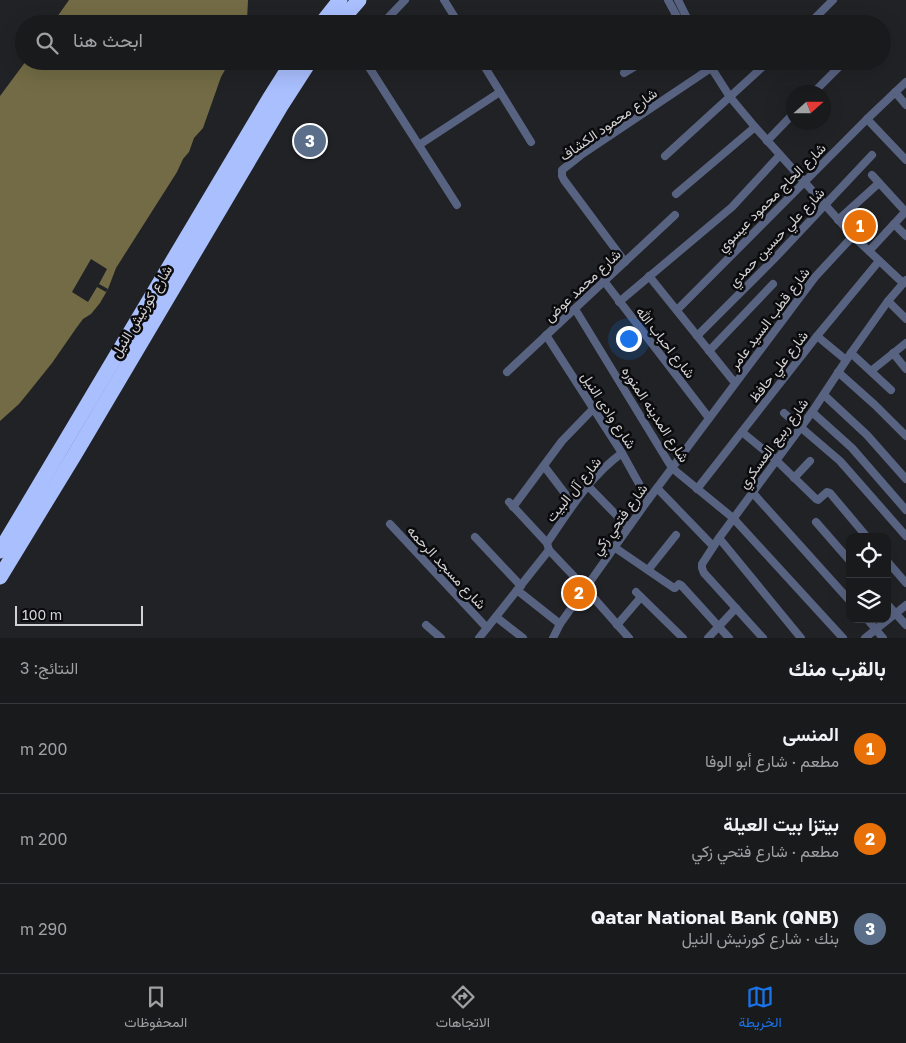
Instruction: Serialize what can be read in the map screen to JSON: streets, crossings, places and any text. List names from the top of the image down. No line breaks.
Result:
{"streets":{"highway":["شارع كورنيش النيل"],"street":["شارع محمود الكشاف","شارع الحاج محمود عيسوي","شارع علي حسين حمدي","شارع محمد عوض","شارع قطب السيد عامر","شارع احباب الله","شارع علي حافظ","شارع وادى النيل","شارع المدينه المنوره","شارع ربيع العسكري","شارع آل البيت","شارع فتحي زكي","شارع مسجد الرحمه"]},"crossings":[["شارع محمود الكشاف","شارع محمد عوض"],["شارع محمد عوض","شارع احباب الله"],["شارع محمد عوض","شارع وادى النيل"],["شارع محمد عوض","شارع المدينه المنوره"],["شارع قطب السيد عامر","شارع احباب الله"],["شارع قطب السيد عامر","شارع فتحي زكي"],["شارع احباب الله","شارع فتحي زكي"],["شارع علي حافظ","شارع المدينه المنوره"],["شارع وادى النيل","شارع آل البيت"],["شارع وادى النيل","شارع فتحي زكي"],["شارع المدينه المنوره","شارع ربيع العسكري"],["شارع المدينه المنوره","شارع فتحي زكي"],["شارع آل البيت","شارع مسجد الرحمه"]],"scale_bar":"100 m","north":"right","page":{"search":"ابحث هنا","pins":["3","1","2"],"scale":"100 m","heading":["بالقرب منك","النتائج: 3"],"list":[{"mark":"1","name":"المنسى","note":"مطعم · شارع أبو الوفا","value":"200 m"},{"mark":"2","name":"بيتزا بيت العيلة","note":"مطعم · شارع فتحي زكي","value":"200 m"},{"mark":"3","name":"Qatar National Bank (QNB)","note":"بنك · شارع كورنيش النيل","value":"290 m"}],"nav":["الخريطة","الاتجاهات","المحفوظات"]}}
